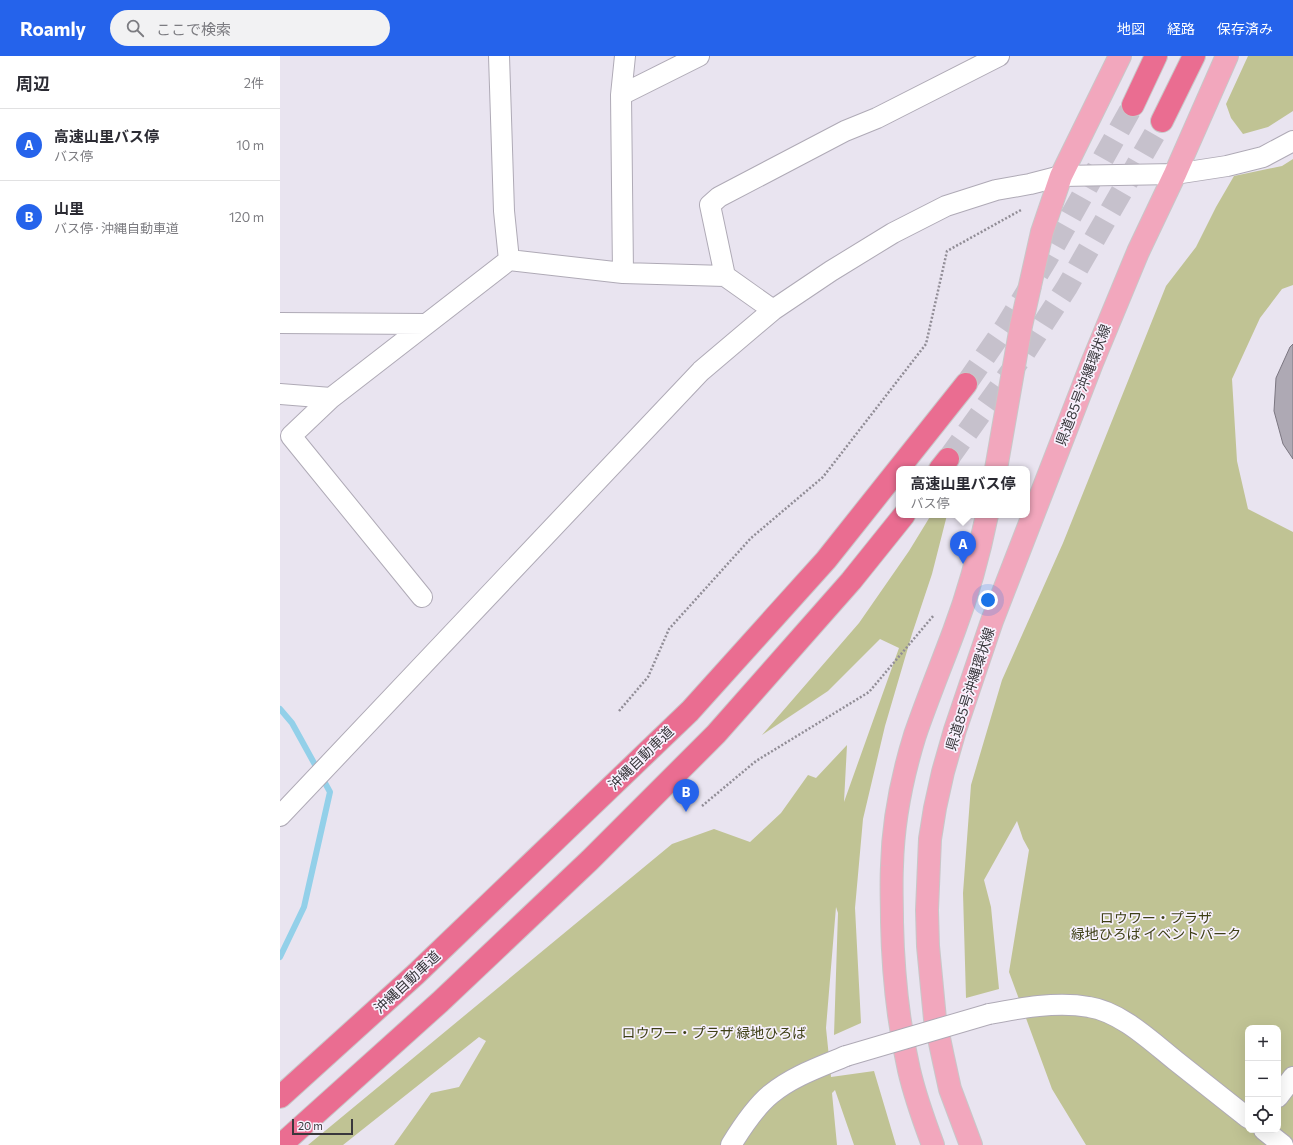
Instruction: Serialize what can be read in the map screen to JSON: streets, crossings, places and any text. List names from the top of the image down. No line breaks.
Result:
{"streets":{"highway":["沖縄自動車道"],"main road":["県道85号沖縄環状線"]},"parks":["ロウワー・プラザ 緑地ひろば イベントパーク","ロウワー・プラザ 緑地ひろば"],"scale_bar":"20 m","page":{"header":"Roamly","search":"ここで検索","nav":["地図","経路","保存済み"],"heading":["周辺","2件"],"list":[{"mark":"A","name":"高速山里バス停","note":"バス停","value":"10 m"},{"mark":"B","name":"山里","note":"バス停 · 沖縄自動車道","value":"120 m"}],"popup":["高速山里バス停","バス停"],"pins":["A","B"],"map_buttons":["+","−"],"scale":"20 m"}}
